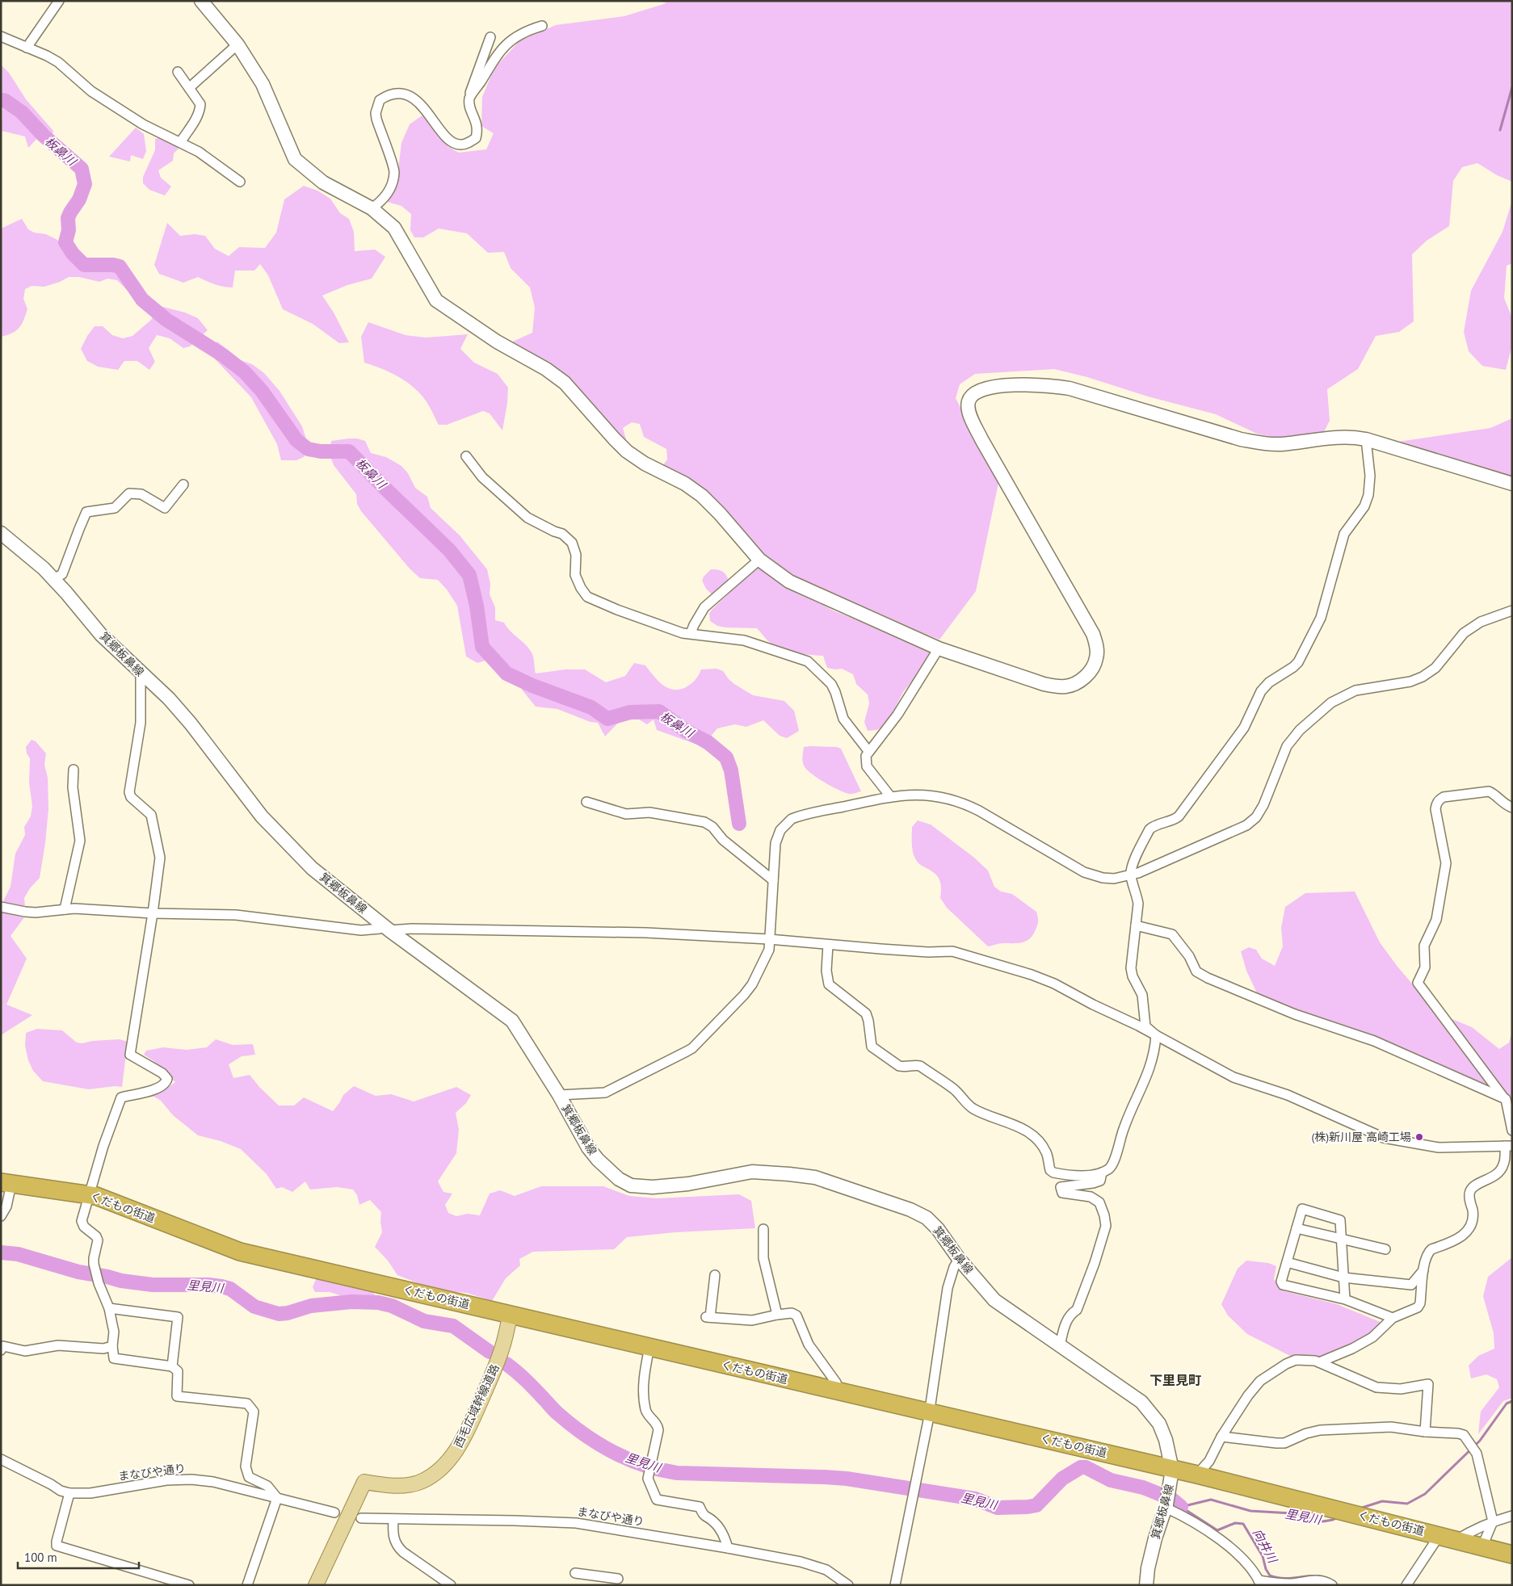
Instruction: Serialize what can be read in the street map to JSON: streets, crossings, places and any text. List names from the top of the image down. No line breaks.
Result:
{"streets":{"highway":["くだもの街道"],"main road":["西毛広域幹線道路"],"street":["箕郷板鼻線","まなびや通り"]},"crossings":[["箕郷板鼻線","くだもの街道"],["くだもの街道","西毛広域幹線道路"]],"districts":["下里見町"],"water":["板鼻川","里見川","向井川"],"places":["(株)新川屋 高崎工場"],"scale_bar":"100 m"}
